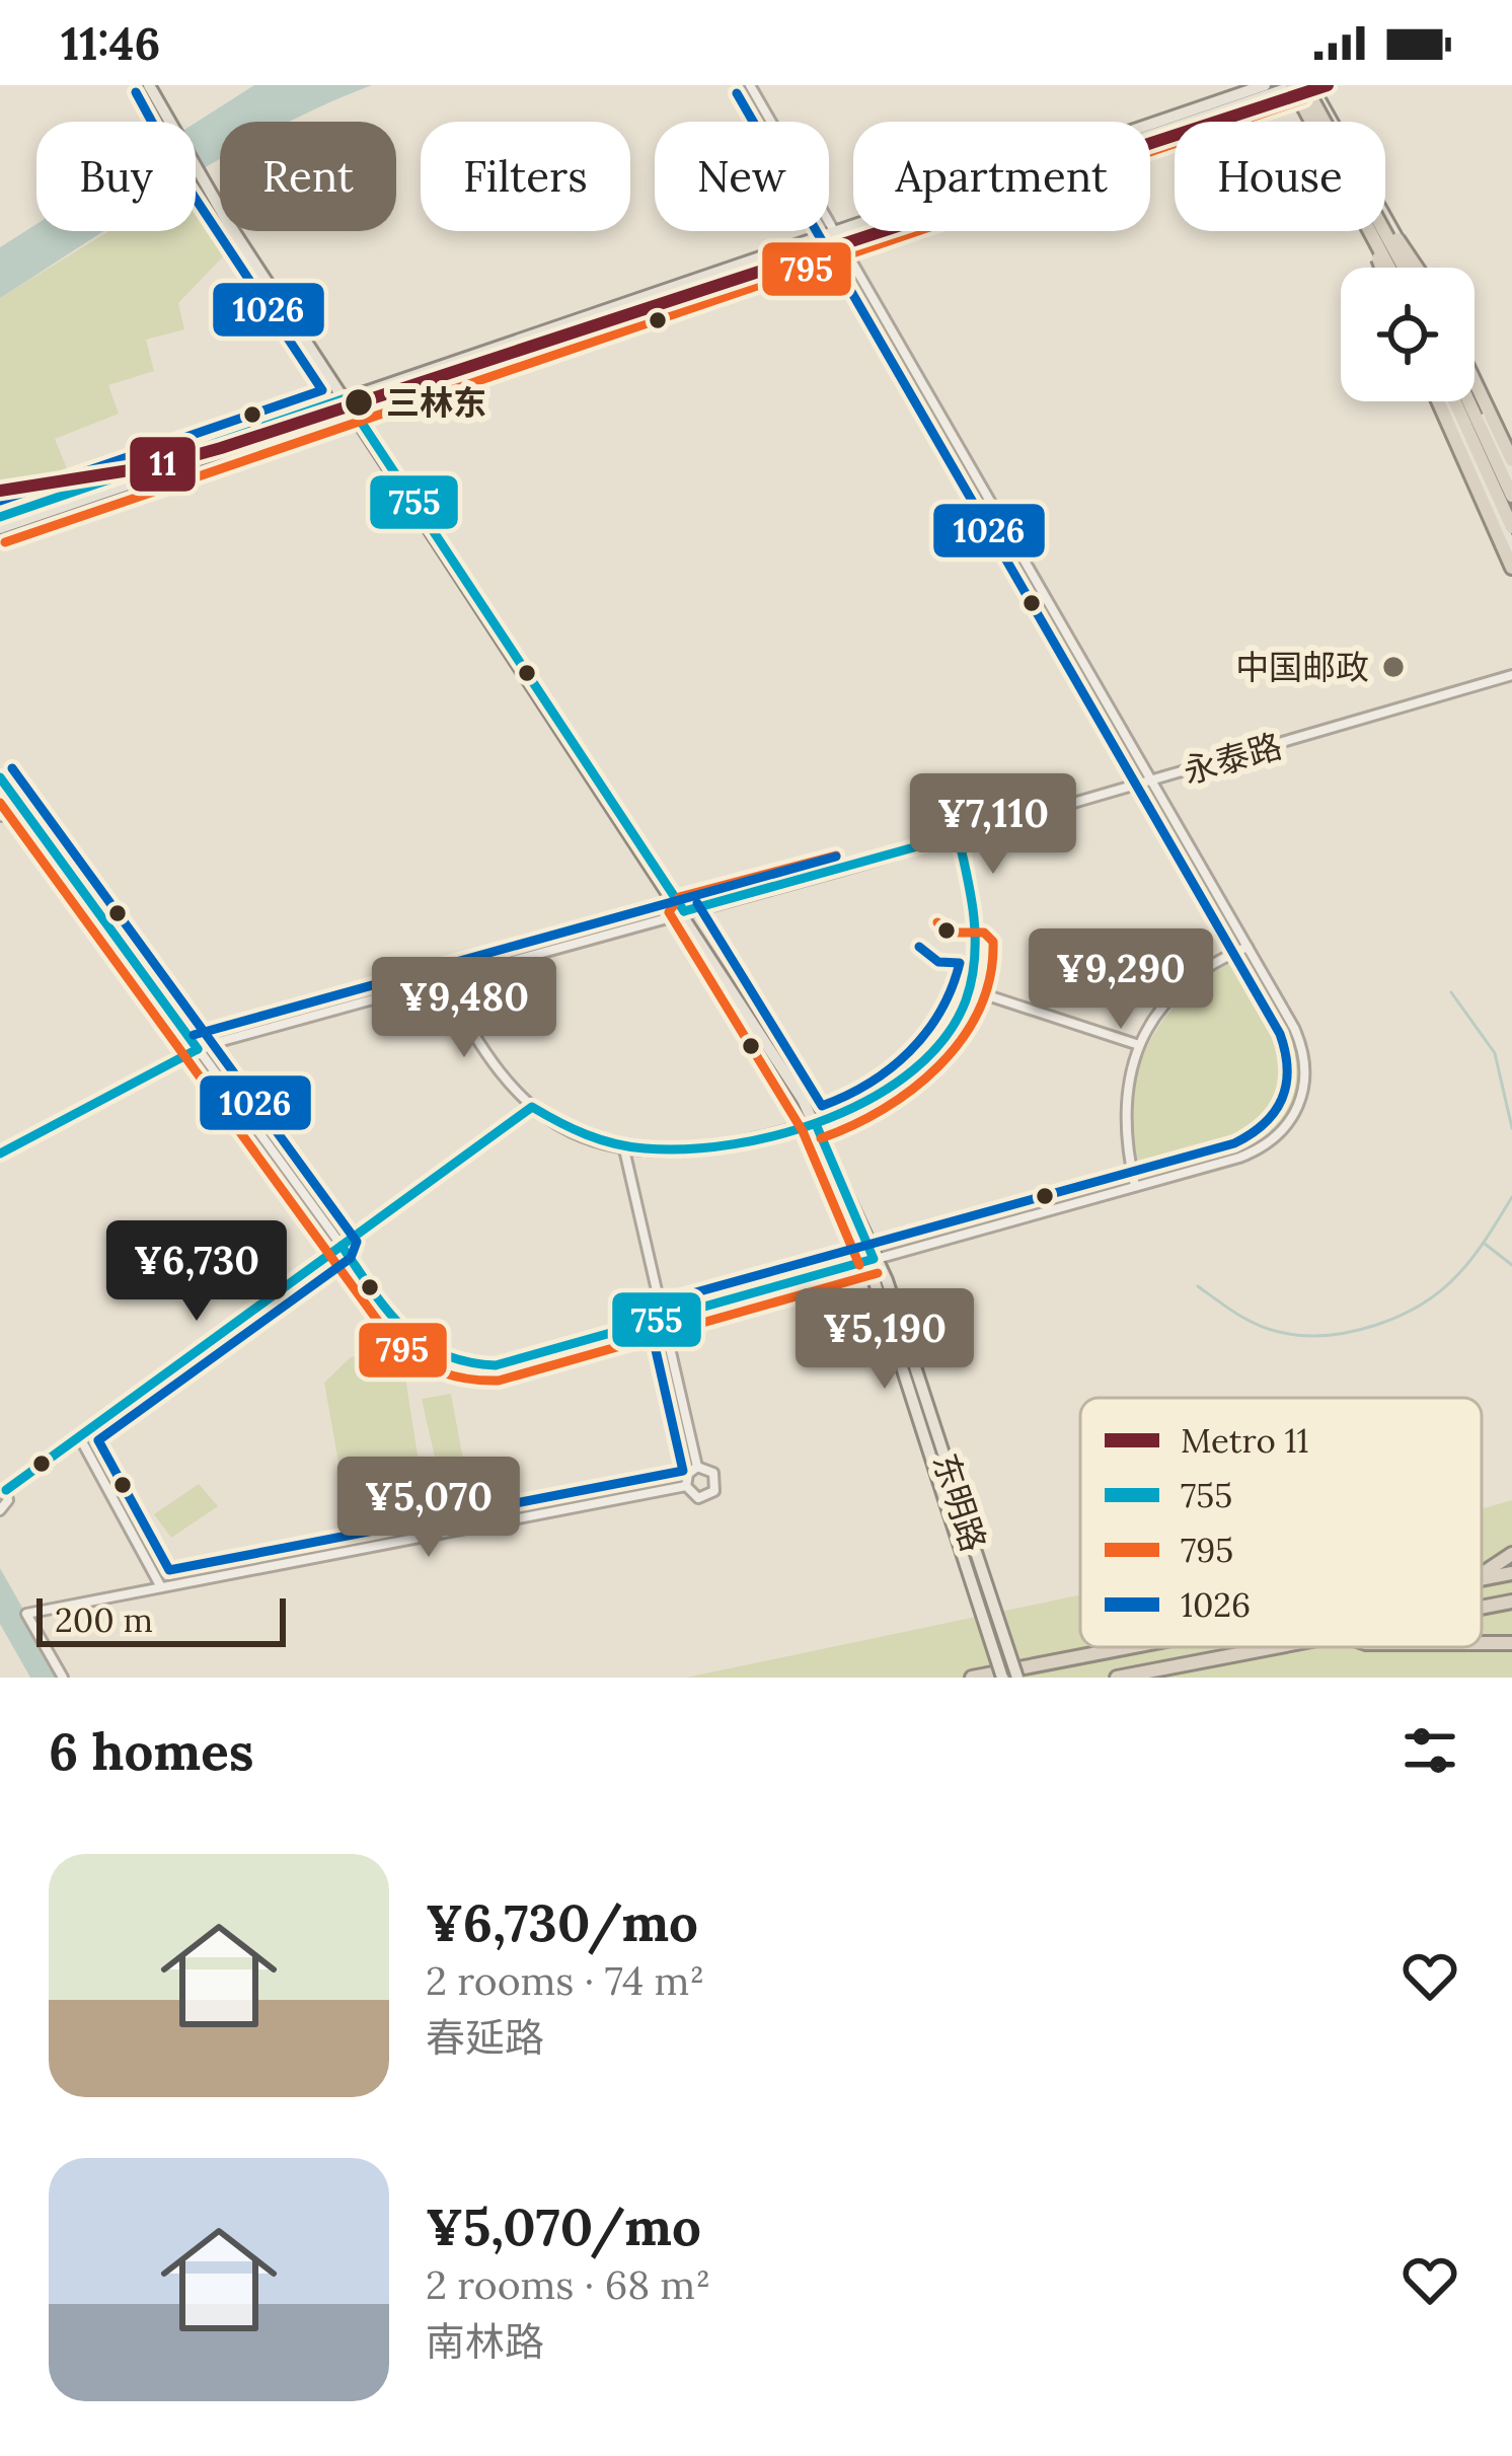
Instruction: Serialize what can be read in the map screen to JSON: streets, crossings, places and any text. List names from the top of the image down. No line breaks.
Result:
{"streets":{"main road":["东明路"],"street":["永泰路"]},"crossings":[["永泰路","东明路"]],"places":["三林东","中国邮政"],"lines":["metro line 11","transit line 1026","transit line 795","transit line 755"],"legend":["Metro 11","755","795","1026"],"scale_bar":"200 m","page":{"status":"11:46","chip":["Buy","Rent","Filters","New","Apartment","House"],"price":["¥7,110","¥9,290","¥9,480","¥6,730","¥5,190","¥5,070"],"scale":"200 m","heading":"6 homes","list":[{"name":"¥6,730/mo","note":"2 rooms · 74 m² · 春延路"},{"name":"¥5,070/mo","note":"2 rooms · 68 m² · 南林路"}]}}
